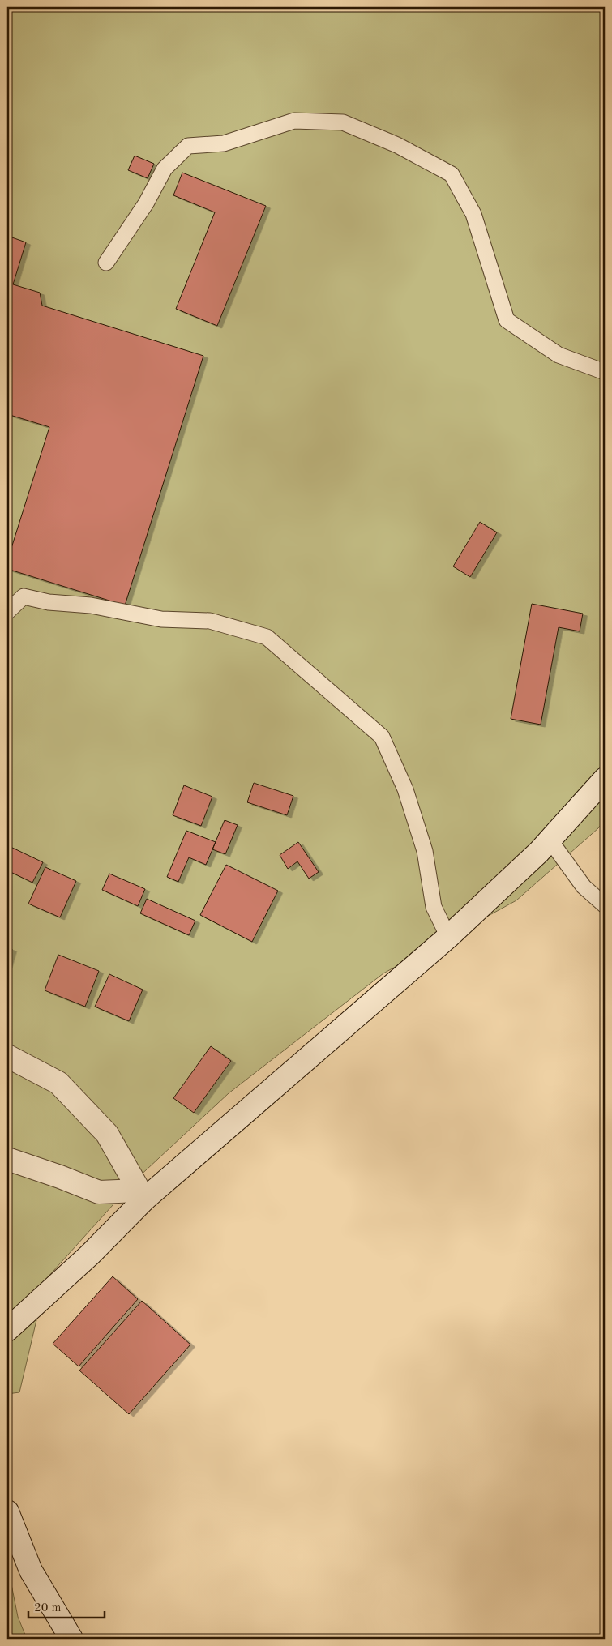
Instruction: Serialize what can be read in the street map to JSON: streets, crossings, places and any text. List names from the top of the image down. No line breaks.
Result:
{"scale_bar":"20 m"}
